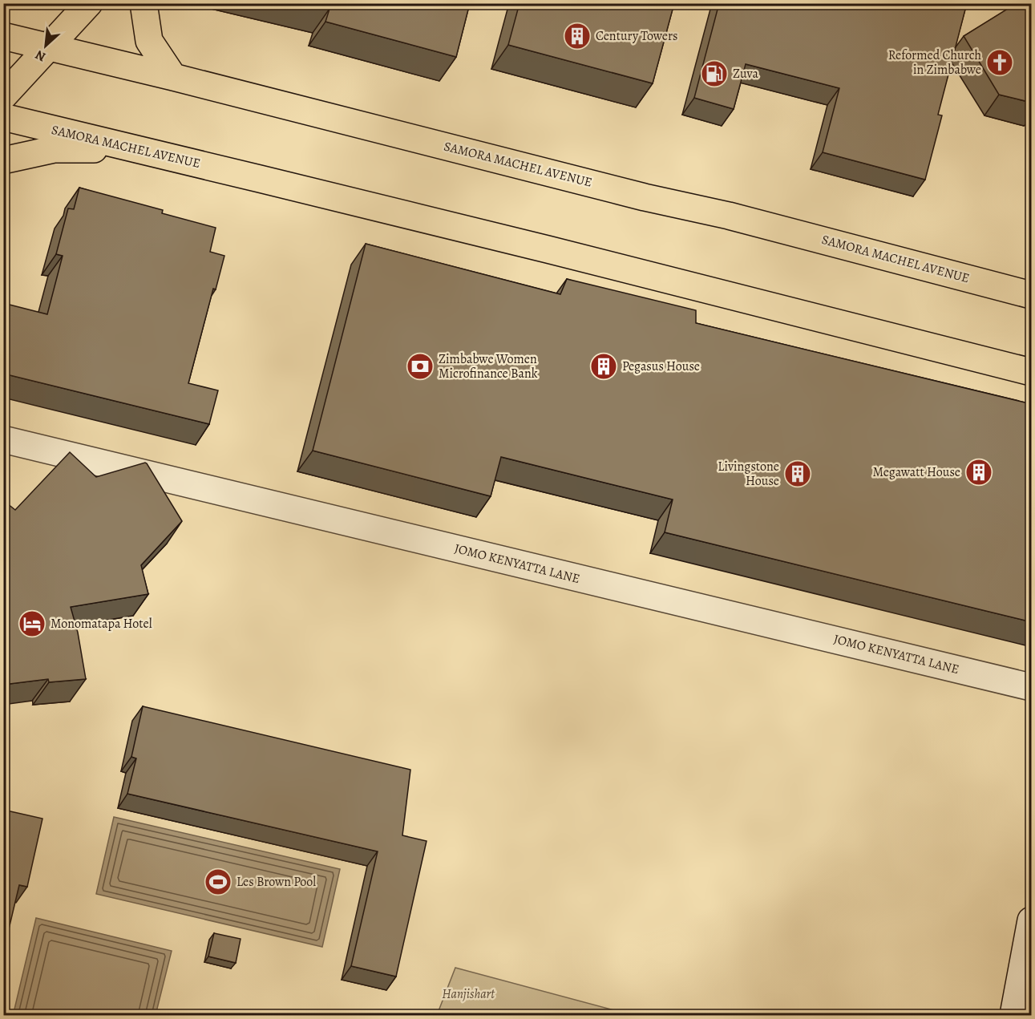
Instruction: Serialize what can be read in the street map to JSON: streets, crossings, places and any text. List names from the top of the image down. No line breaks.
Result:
{"streets":{"main road":["SAMORA MACHEL AVENUE"],"street":["JOMO KENYATTA LANE"]},"parks":["Hanjishart"],"places":{"building":["Century Towers","Pegasus House","Megawatt House","Livingstone House"],"church":["Reformed Church in Zimbabwe"],"fuel station":["Zuva"],"bank":["Zimbabwe Women Microfinance Bank"],"hotel":["Monomatapa Hotel"],"sports":["Les Brown Pool"]},"north":"bottom left"}
